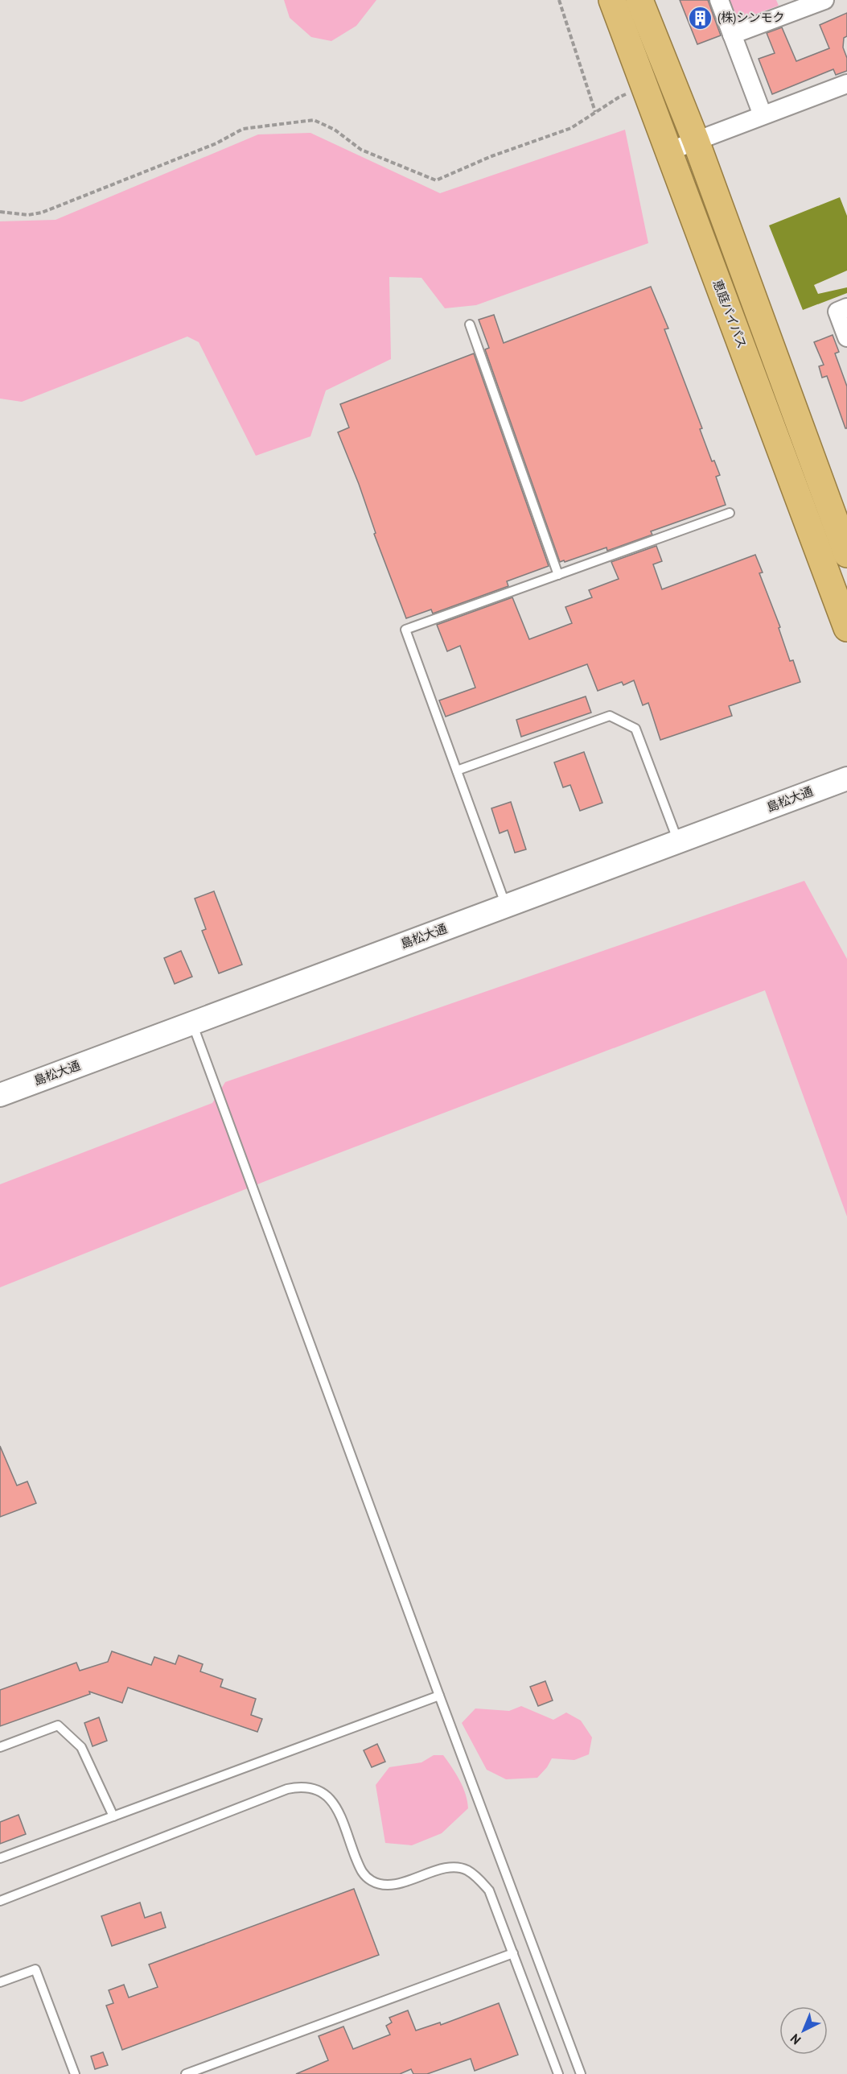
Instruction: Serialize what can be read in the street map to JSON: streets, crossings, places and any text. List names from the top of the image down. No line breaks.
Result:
{"streets":{"highway":["恵庭バイパス"],"street":["島松大通"]},"places":{"building":["(株)シンモク"]},"north":"bottom left"}
